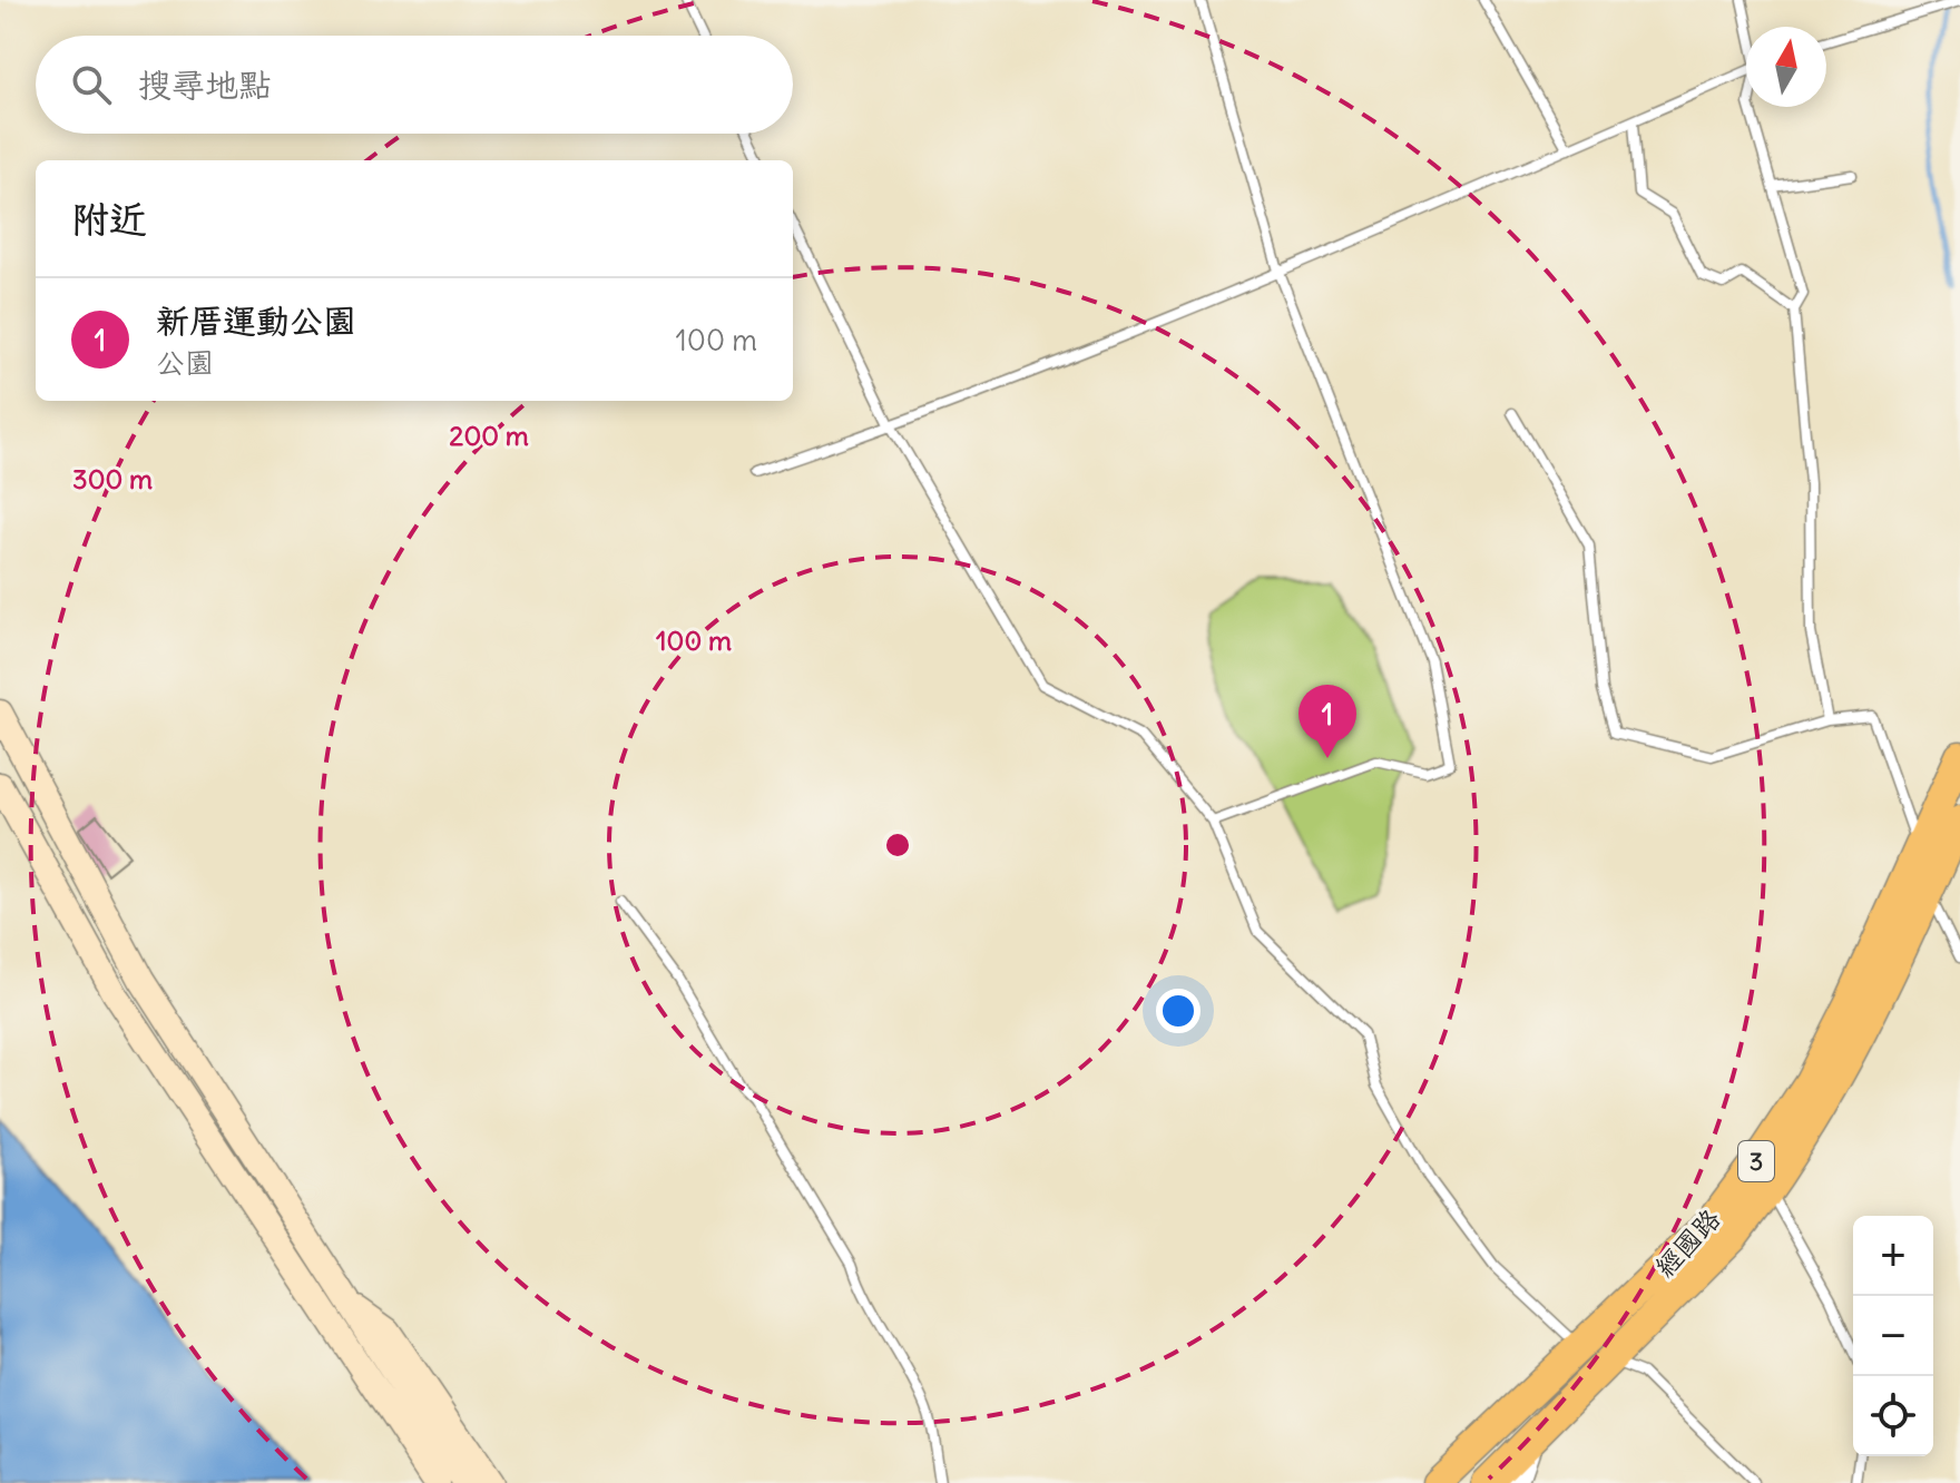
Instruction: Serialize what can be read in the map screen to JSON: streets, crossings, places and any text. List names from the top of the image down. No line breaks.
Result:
{"streets":{"main road":["3","經國路"]},"north":"top","page":{"search":"搜尋地點","heading":"附近","list":[{"mark":"1","name":"新厝運動公園","note":"公園","value":"100 m"}],"pins":"1","map_buttons":["+","−"]},"rings":["200 m","300 m","100 m"]}
